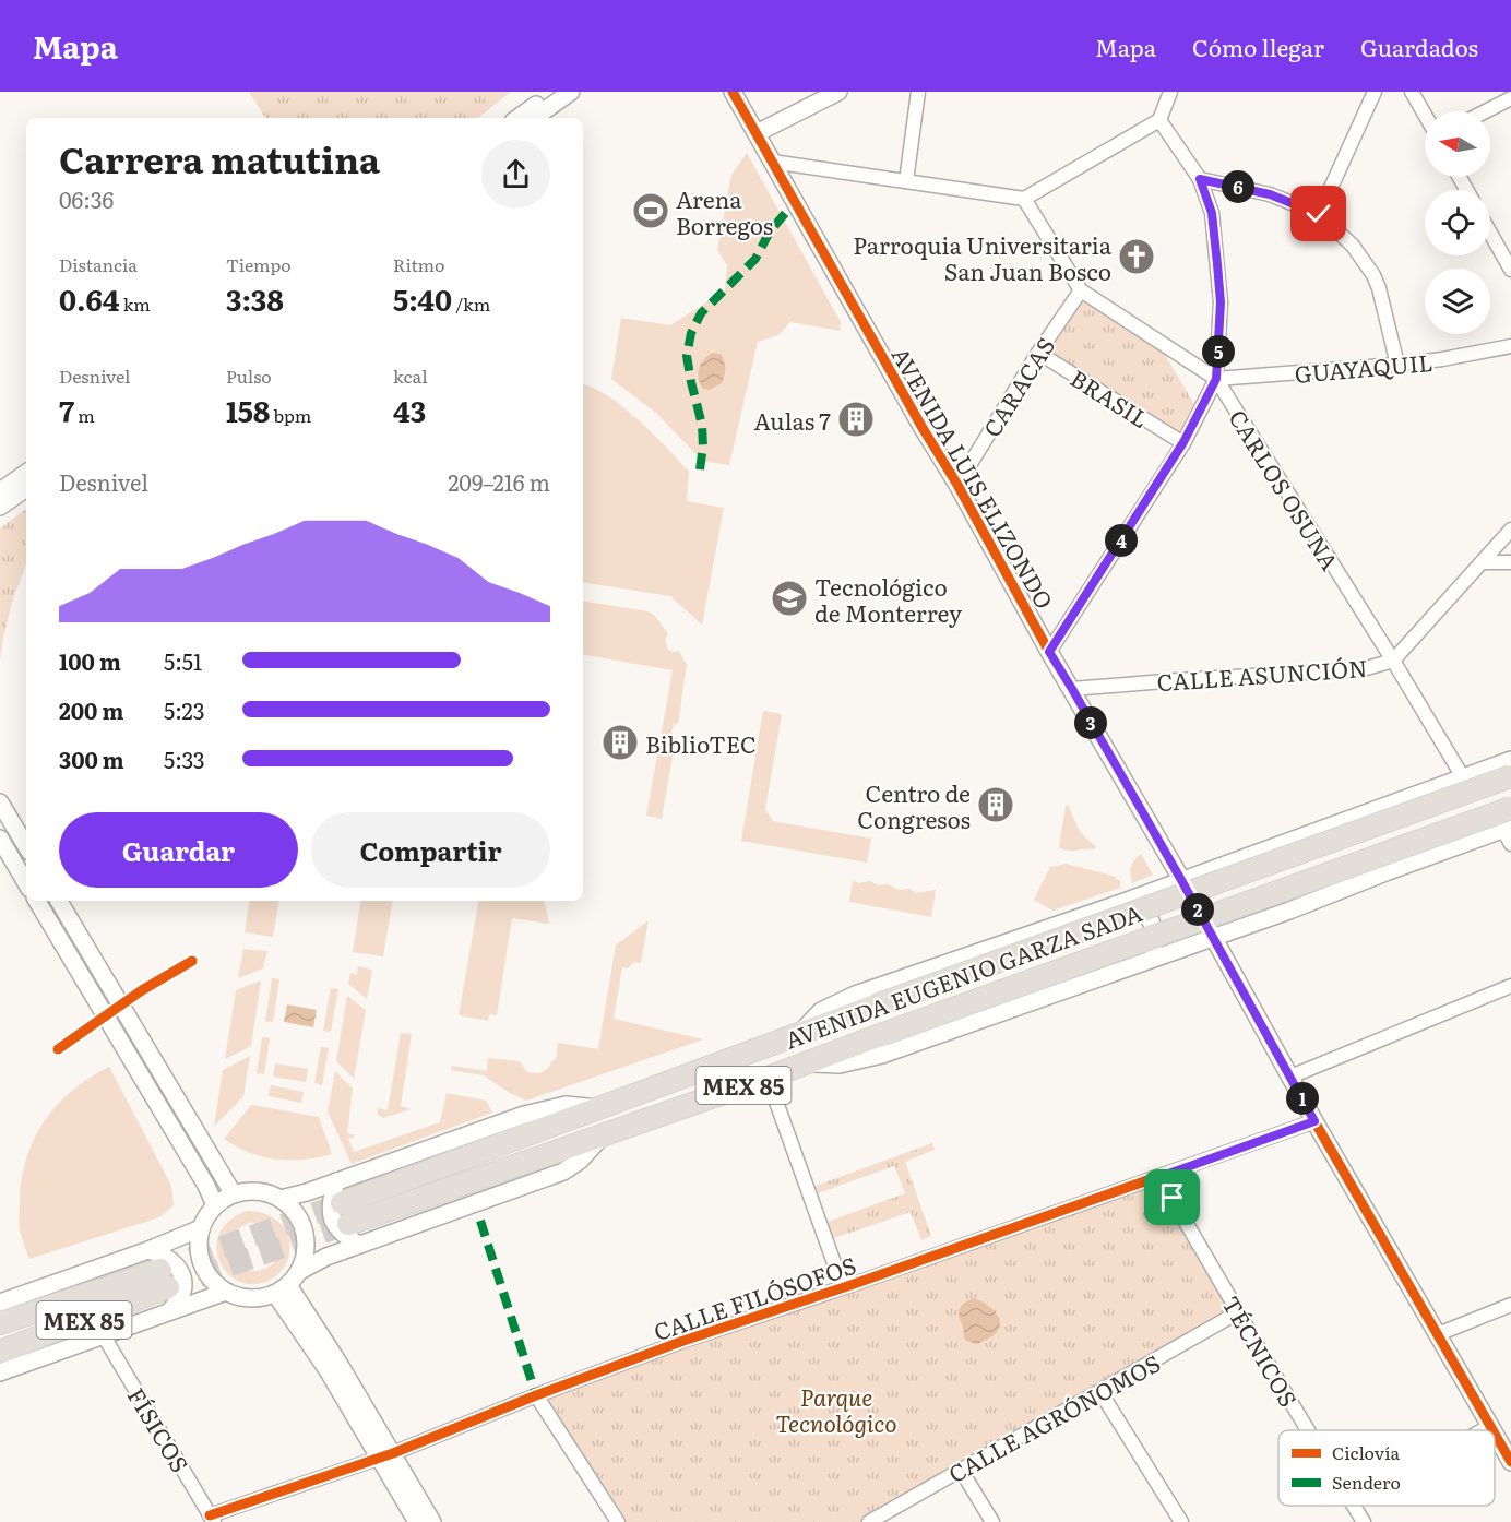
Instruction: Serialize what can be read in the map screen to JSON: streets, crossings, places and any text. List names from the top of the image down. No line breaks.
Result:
{"streets":{"highway":["AVENIDA EUGENIO GARZA SADA","MEX 85"],"street":["GUAYAQUIL","CARACAS","BRASIL","AVENIDA LUIS ELIZONDO","CARLOS OSUNA","CALLE ASUNCIÓN","CALLE FILÓSOFOS","TÉCNICOS","CALLE AGRÓNOMOS","FÍSICOS"]},"crossings":[["GUAYAQUIL","CARLOS OSUNA"],["CARACAS","BRASIL"],["CARACAS","AVENIDA LUIS ELIZONDO"],["CARACAS","CARLOS OSUNA"],["AVENIDA LUIS ELIZONDO","CALLE ASUNCIÓN"],["AVENIDA LUIS ELIZONDO","CALLE FILÓSOFOS"],["CARLOS OSUNA","CALLE ASUNCIÓN"],["CALLE FILÓSOFOS","TÉCNICOS"],["CALLE FILÓSOFOS","FÍSICOS"],["TÉCNICOS","CALLE AGRÓNOMOS"]],"parks":["Parque Tecnológico"],"places":{"sports":["Arena Borregos"],"church":["Parroquia Universitaria San Juan Bosco"],"building":["Aulas 7","BiblioTEC","Centro de Congresos"],"school or university":["Tecnológico de Monterrey"]},"legend":["Ciclovía","Sendero"],"north":"left","page":{"header":"Mapa","nav":["Mapa","Cómo llegar","Guardados"],"heading":["Carrera matutina","06:36"],"pins":["6","5","4","3","2","1"],"stats":[["Distancia","0.64 km"],["Tiempo","3:38"],["Ritmo","5:40 /km"],["Desnivel","7 m"],["Pulso","158 bpm"],["kcal","43"]],"chart":["Desnivel","209–216 m"],"list":[{"name":"100 m","note":"5:51"},{"name":"200 m","note":"5:23"},{"name":"300 m","note":"5:33"}],"buttons":["Guardar","Compartir"]}}
